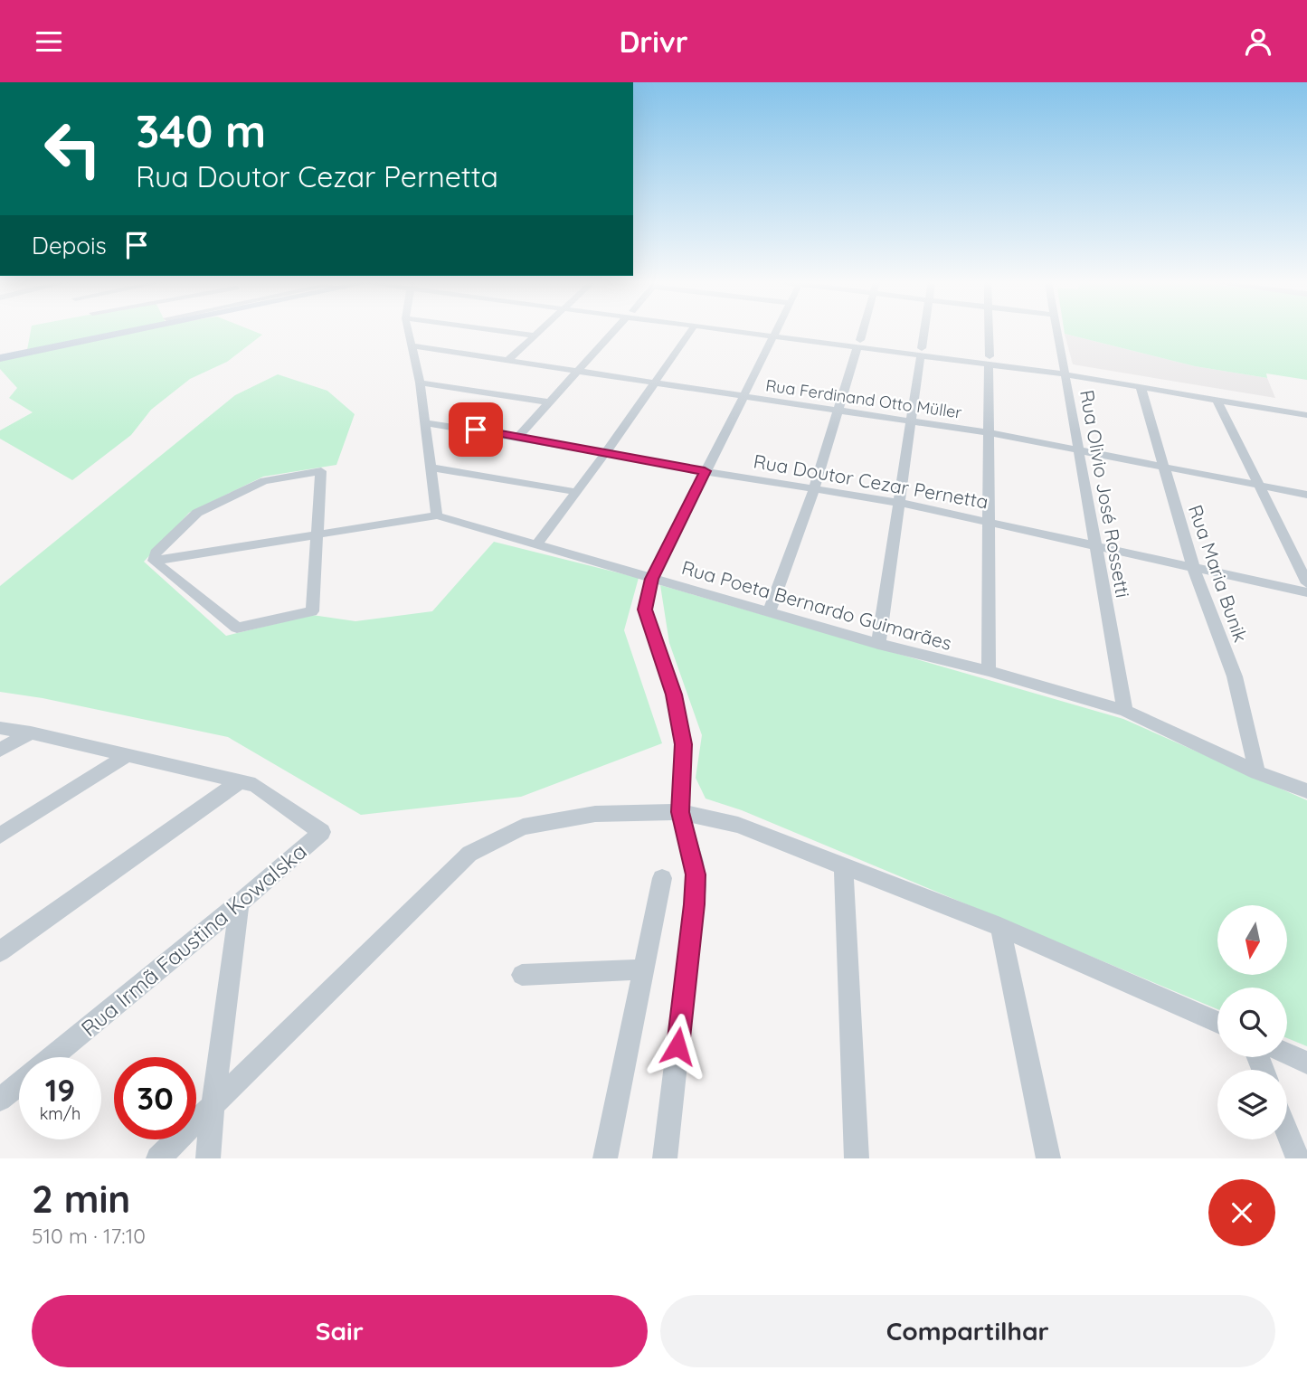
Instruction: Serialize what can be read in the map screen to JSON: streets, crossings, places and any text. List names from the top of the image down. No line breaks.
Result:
{"streets":{"street":["Rua Ferdinand Otto Müller","Rua Doutor Cezar Pernetta","Rua Olivio José Rossetti","Rua Maria Bunik","Rua Poeta Bernardo Guimarães","Rua Irmã Faustina Kowalska"]},"crossings":[["Rua Ferdinand Otto Müller","Rua Olivio José Rossetti"],["Rua Ferdinand Otto Müller","Rua Maria Bunik"],["Rua Doutor Cezar Pernetta","Rua Olivio José Rossetti"],["Rua Doutor Cezar Pernetta","Rua Maria Bunik"],["Rua Olivio José Rossetti","Rua Poeta Bernardo Guimarães"],["Rua Maria Bunik","Rua Poeta Bernardo Guimarães"]],"north":"bottom","page":{"header":"Drivr","turn":["340 m","Rua Doutor Cezar Pernetta"],"then":"Depois","speed":"19 km/h","limit":"30","heading":["2 min","510 m · 17:10"],"buttons":["Sair","Compartilhar"]}}
